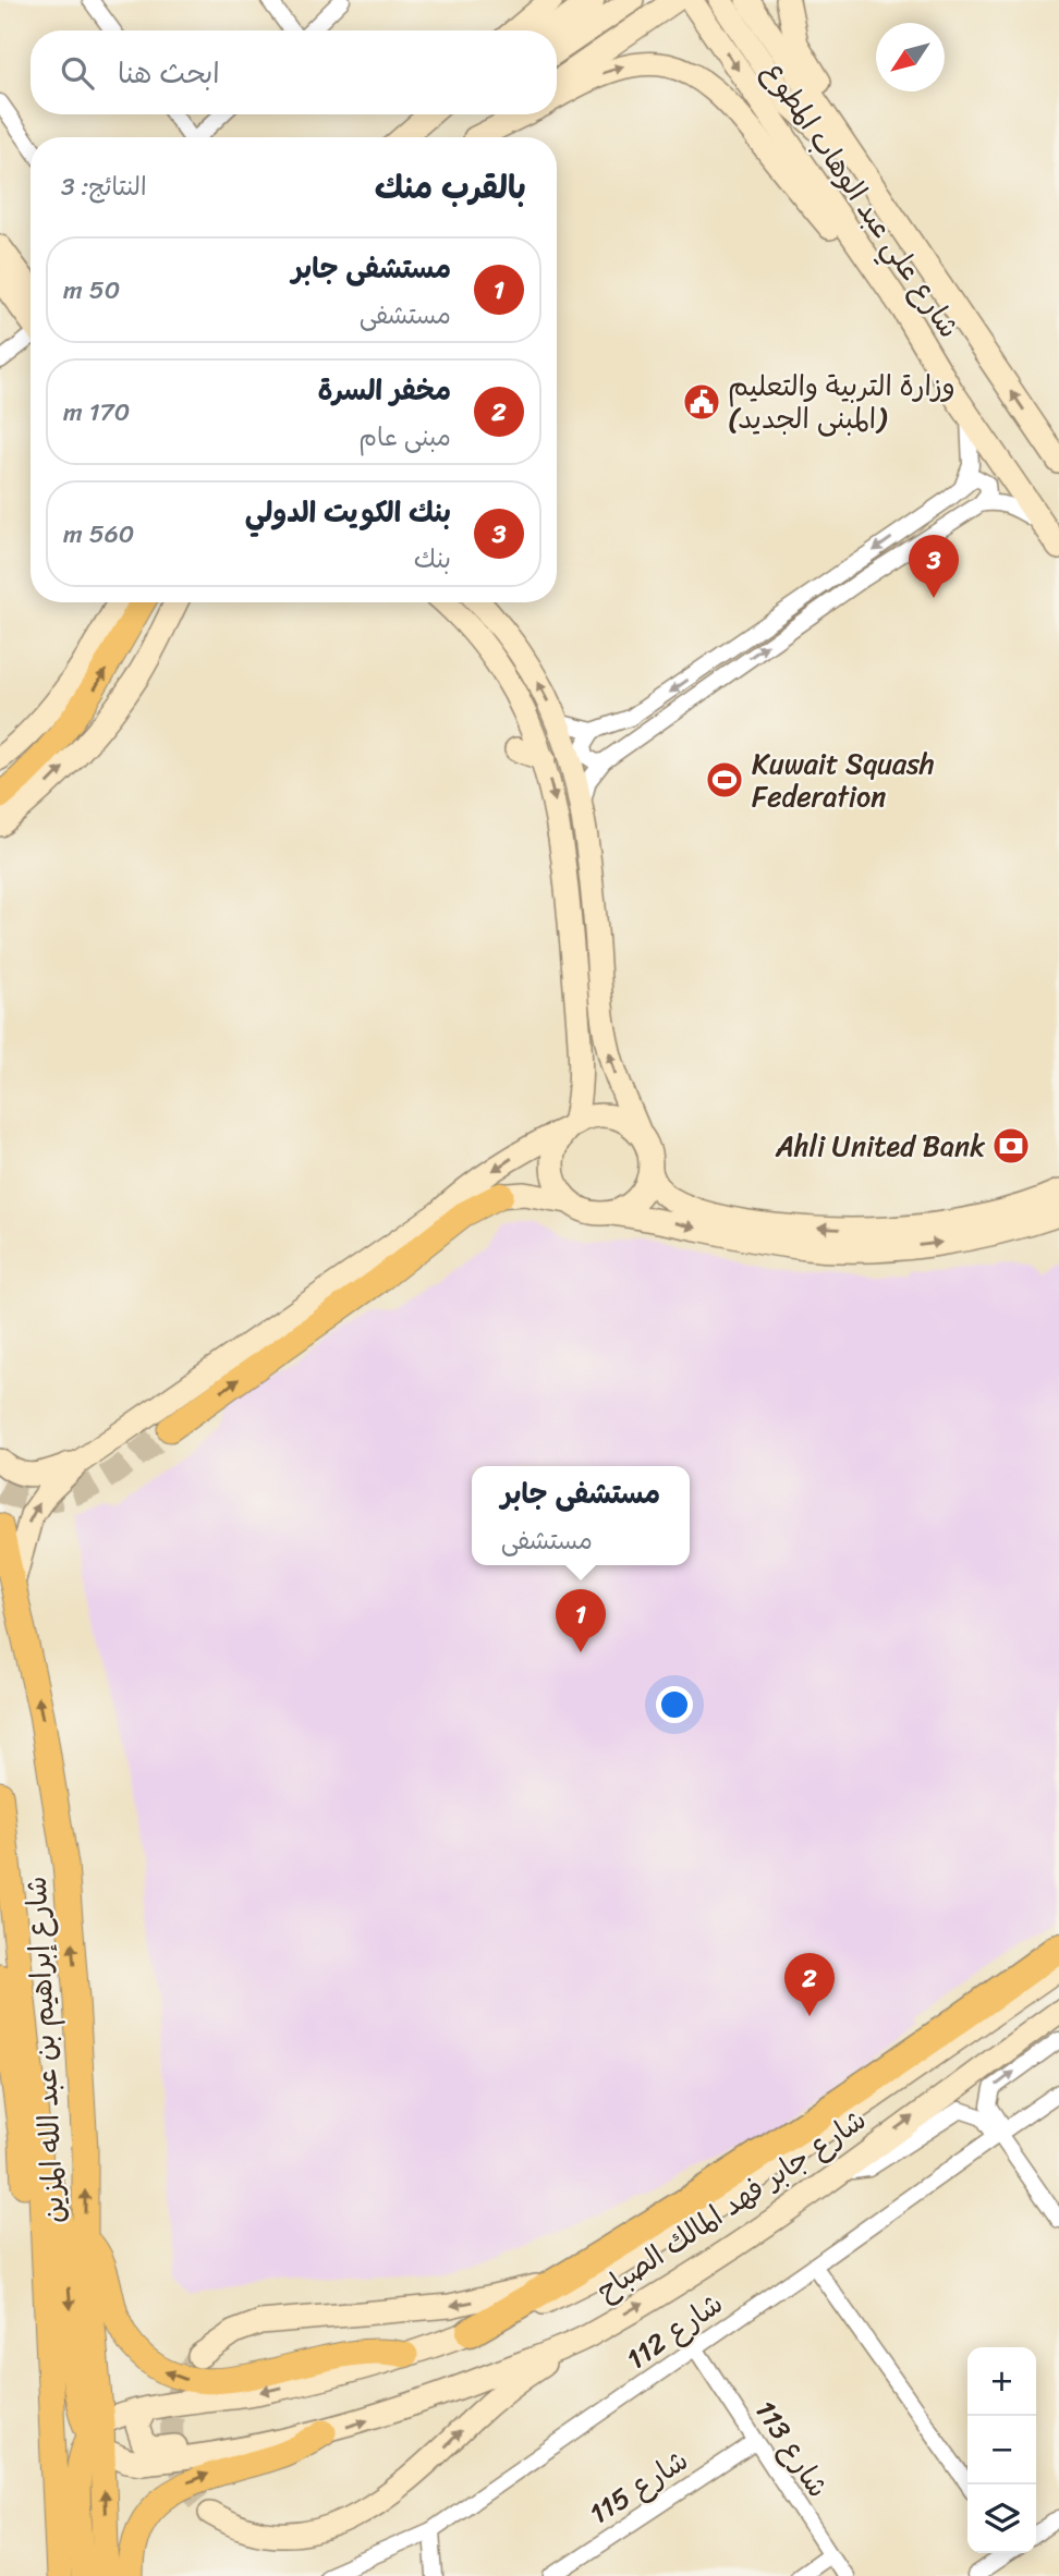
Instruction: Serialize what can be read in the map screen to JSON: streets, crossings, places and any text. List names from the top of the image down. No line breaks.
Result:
{"streets":{"main road":["شارع إبراهيم بن عبد الله المزين"],"street":["شارع علي عبد الوهاب المطوع","شارع جابر فهد المالك الصباح","شارع 112","شارع 113","شارع 115"]},"crossings":[["شارع إبراهيم بن عبد الله المزين","شارع جابر فهد المالك الصباح"],["شارع 112","شارع 113"],["شارع 113","شارع 115"]],"places":{"public building":["وزارة التربية والتعليم (المبنى الجديد)"],"sports":["Kuwait Squash Federation"],"bank":["Ahli United Bank"]},"north":"bottom left","page":{"search":"ابحث هنا","heading":["بالقرب منك","النتائج: 3"],"list":[{"mark":"1","name":"مستشفى جابر","note":"مستشفى","value":"50 m"},{"mark":"2","name":"مخفر السرة","note":"مبنى عام","value":"170 m"},{"mark":"3","name":"بنك الكويت الدولي","note":"بنك","value":"560 m"}],"pins":["3","1","2"],"popup":["مستشفى جابر","مستشفى"],"map_buttons":["+","−"]}}
